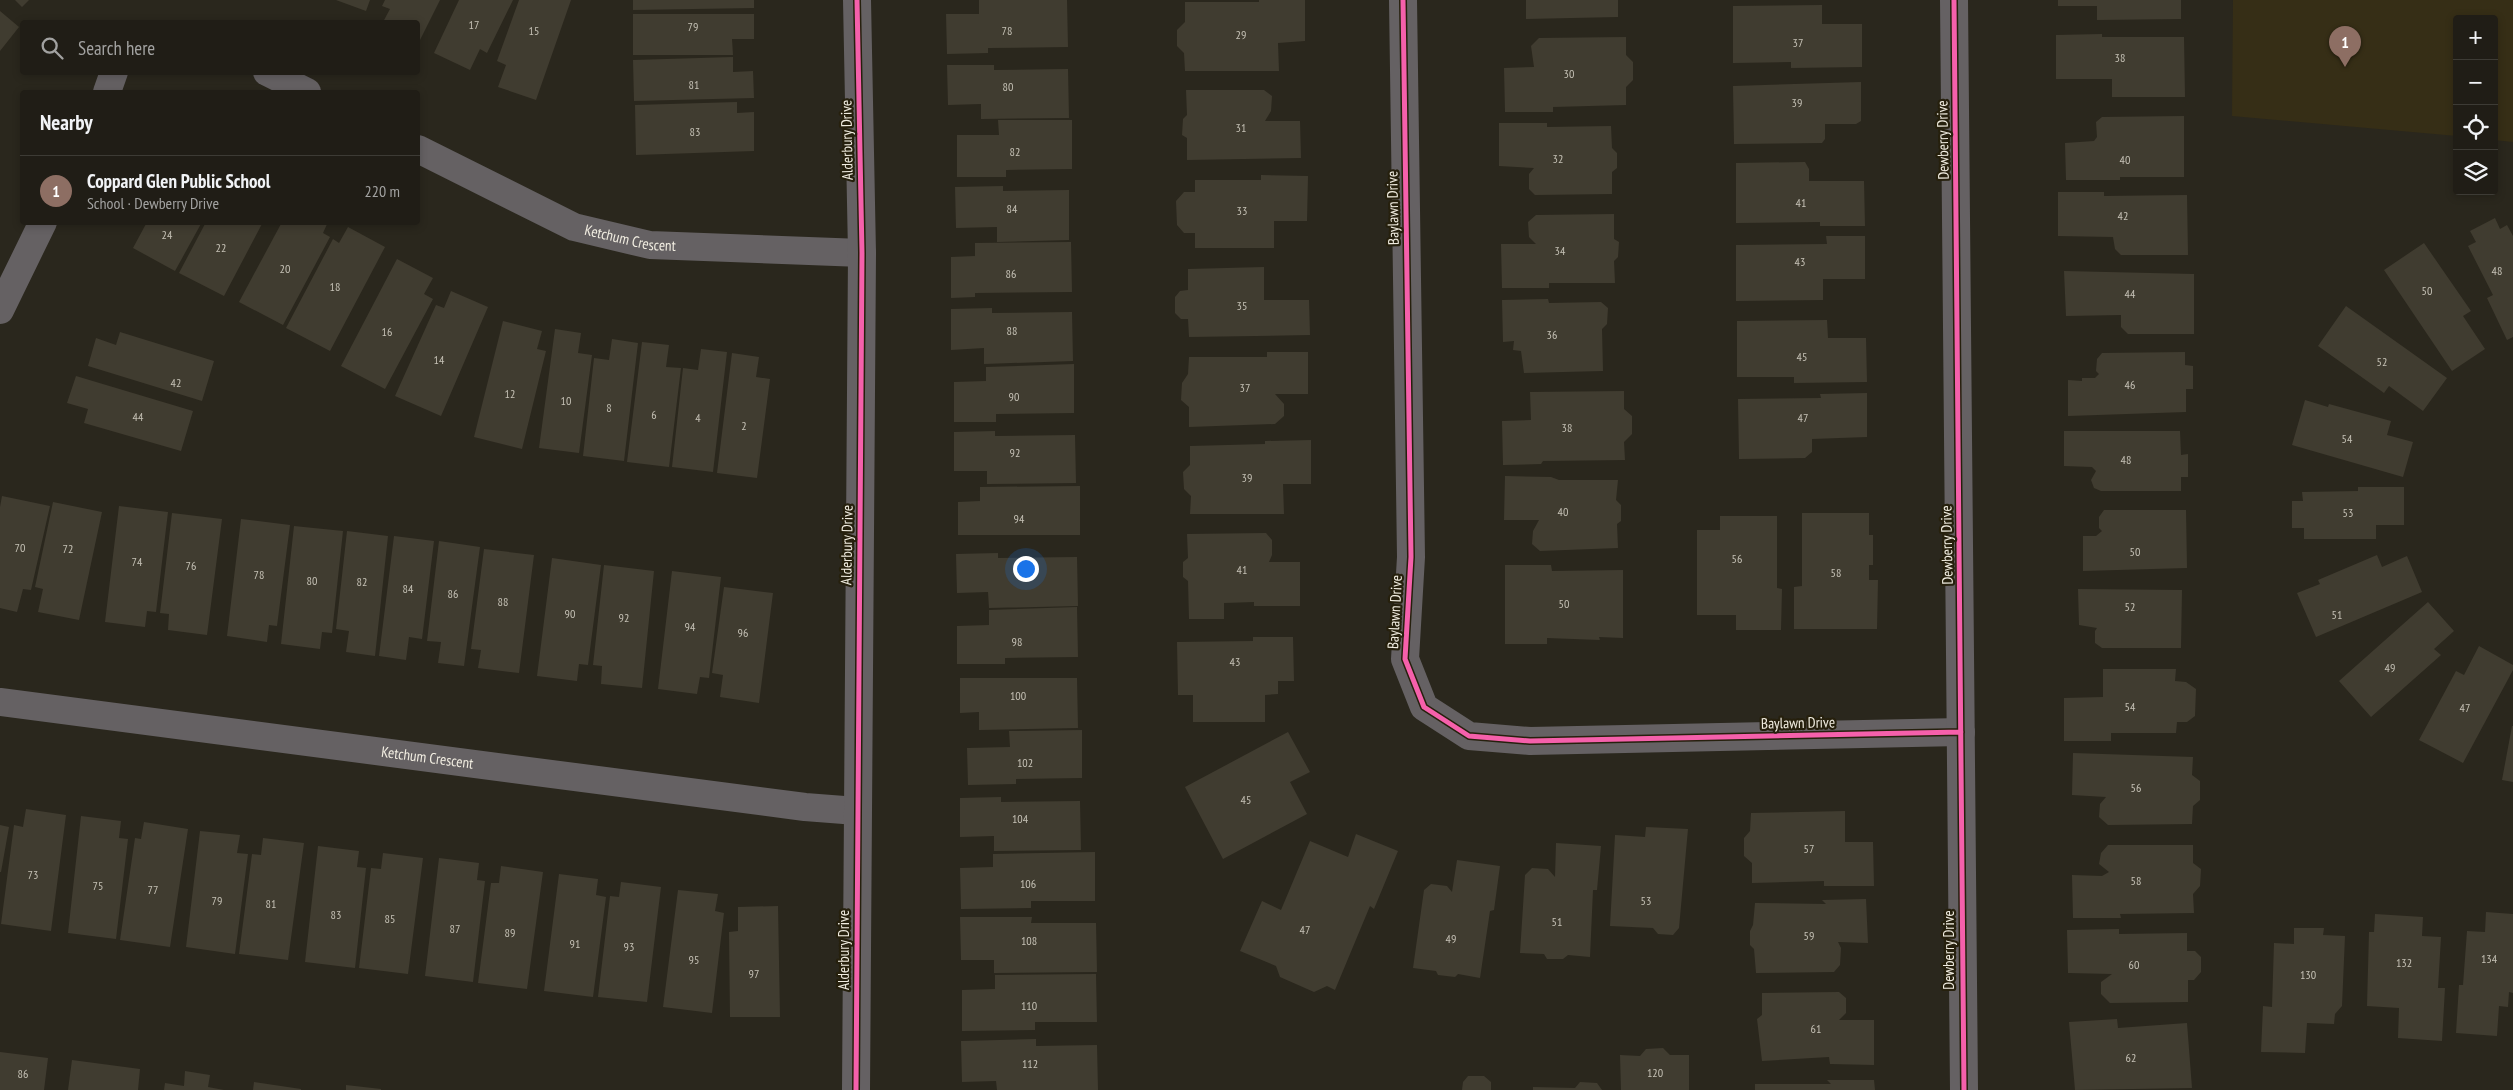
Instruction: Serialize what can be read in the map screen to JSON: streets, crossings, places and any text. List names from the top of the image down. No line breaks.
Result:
{"streets":{"street":["Alderbury Drive","Dewberry Drive","Baylawn Drive","Ketchum Crescent"]},"crossings":[["Alderbury Drive","Ketchum Crescent"],["Dewberry Drive","Baylawn Drive"]],"house_numbers":["17","79","15","78","29","37","38","30","81","80","39","31","83","82","32","40","41","84","33","42","24","22","34","43","20","48","86","18","50","44","35","88","16","36","45","14","52","42","46","37","12","90","10","8","6","44","4","47","2","38","54","92","48","39","40","53","94","70","72","50","56","74","76","41","58","78","80","82","84","86","88","50","52","90","51","92","94","96","98","43","49","100","54","47","102","56","45","104","57","73","58","106","75","77","79","53","81","83","85","51","87","47","89","59","49","108","91","93","134","95","132","60","97","130","110","61","62","112","120","86"],"page":{"map_buttons":["+","−"],"search":"Search here","pins":"1","heading":"Nearby","list":[{"mark":"1","name":"Coppard Glen Public School","note":"School · Dewberry Drive","value":"220 m"}]}}
